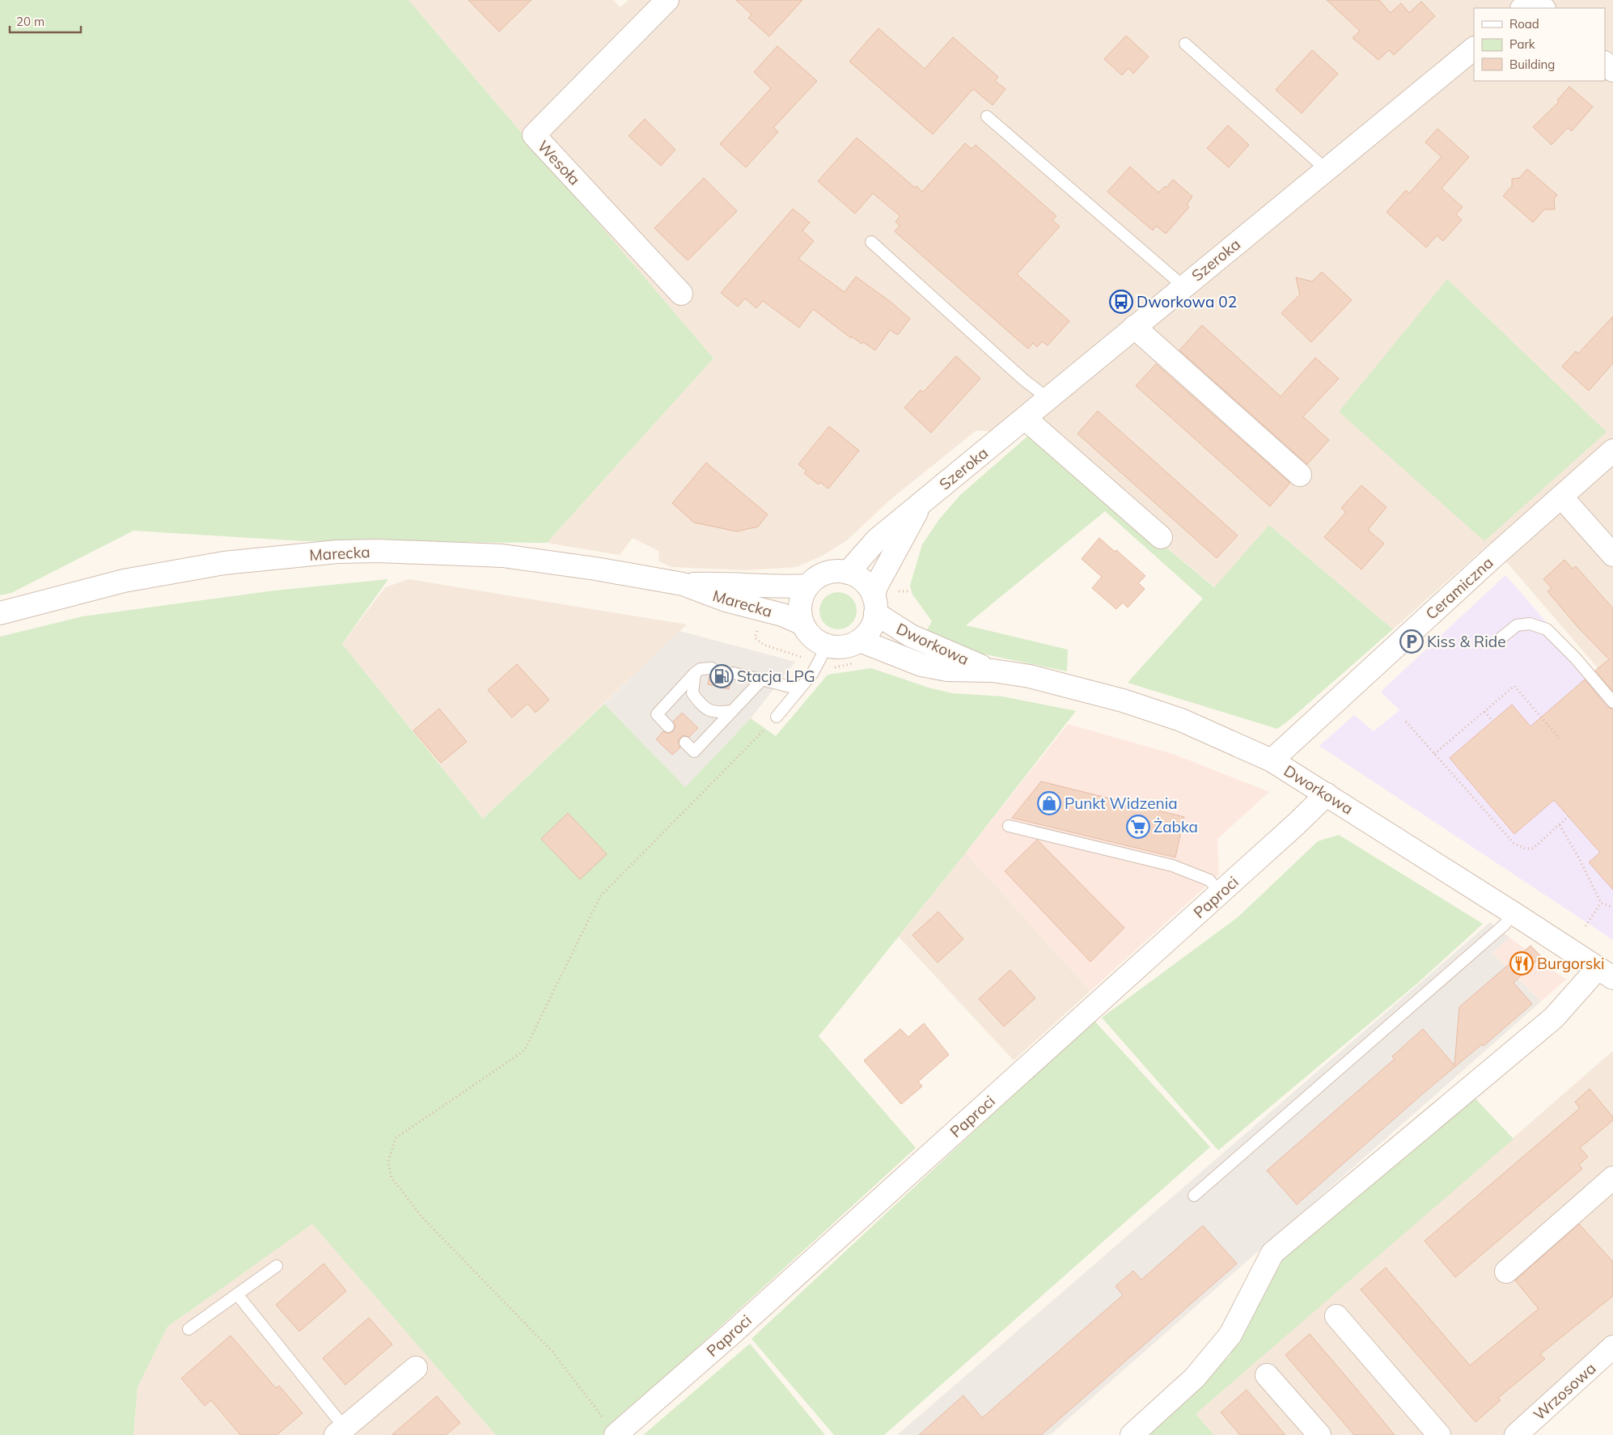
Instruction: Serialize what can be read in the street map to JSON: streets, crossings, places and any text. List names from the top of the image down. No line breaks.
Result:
{"streets":{"street":["Wesoła","Szeroka","Marecka","Ceramiczna","Dworkowa","Paproci","Wrzosowa"]},"crossings":[["Szeroka","Marecka"],["Szeroka","Dworkowa"],["Marecka","Dworkowa"],["Ceramiczna","Dworkowa"],["Dworkowa","Paproci"]],"places":{"bus stop":["Dworkowa 02"],"parking":["Kiss & Ride"],"fuel station":["Stacja LPG"],"shop":["Punkt Widzenia"],"supermarket":["Żabka"],"restaurant":["Burgorski"]},"legend":["Road","Park","Building"],"scale_bar":"20 m"}
